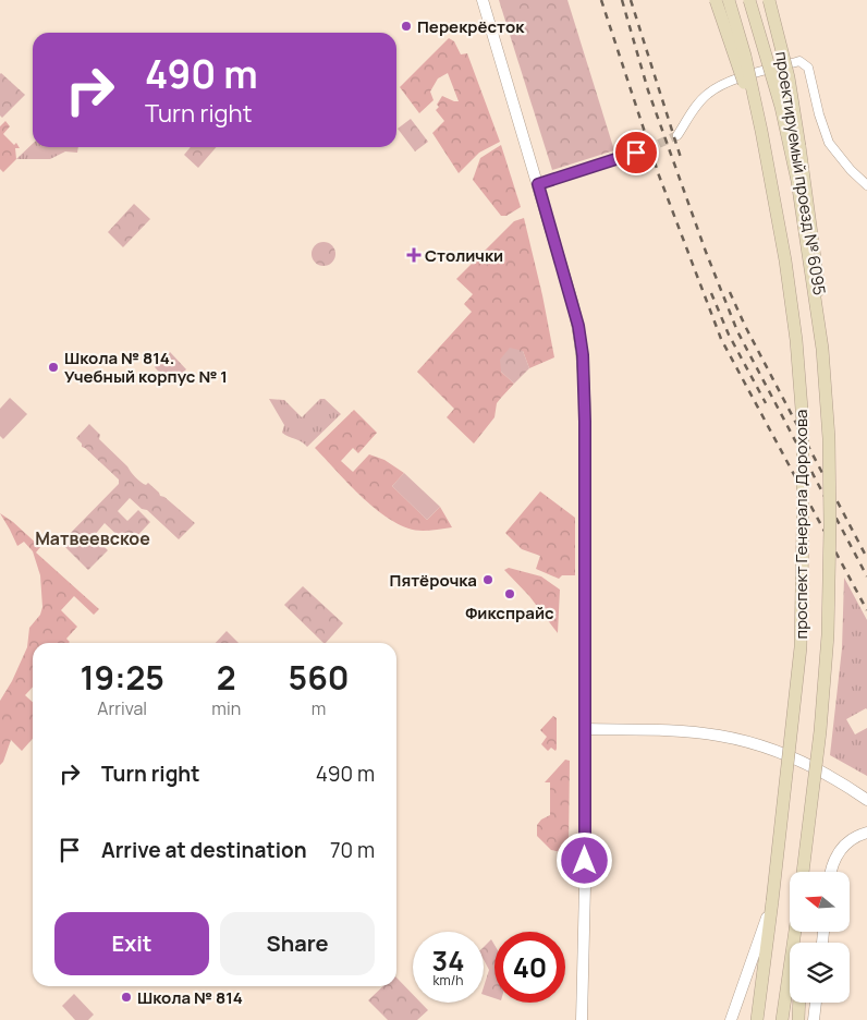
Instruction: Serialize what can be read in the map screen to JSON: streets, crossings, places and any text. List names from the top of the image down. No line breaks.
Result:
{"streets":{"main road":["проектируемый проезд № 6095","проспект Генерала Дорохова"]},"crossings":[["проектируемый проезд № 6095","проспект Генерала Дорохова"]],"districts":["Матвеевское"],"places":{"other":["Перекрёсток","Школа № 814. Учебный корпус № 1","Пятёрочка","Фикспрайс","Школа № 814"],"health":["Столички"]},"north":"left","page":{"turn":["490 m","Turn right"],"eta":["19:25","Arrival","2","min","560","m"],"list":[{"name":"Turn right","value":"490 m"},{"name":"Arrive at destination","value":"70 m"}],"buttons":["Exit","Share"],"speed":"34 km/h","limit":"40"}}
